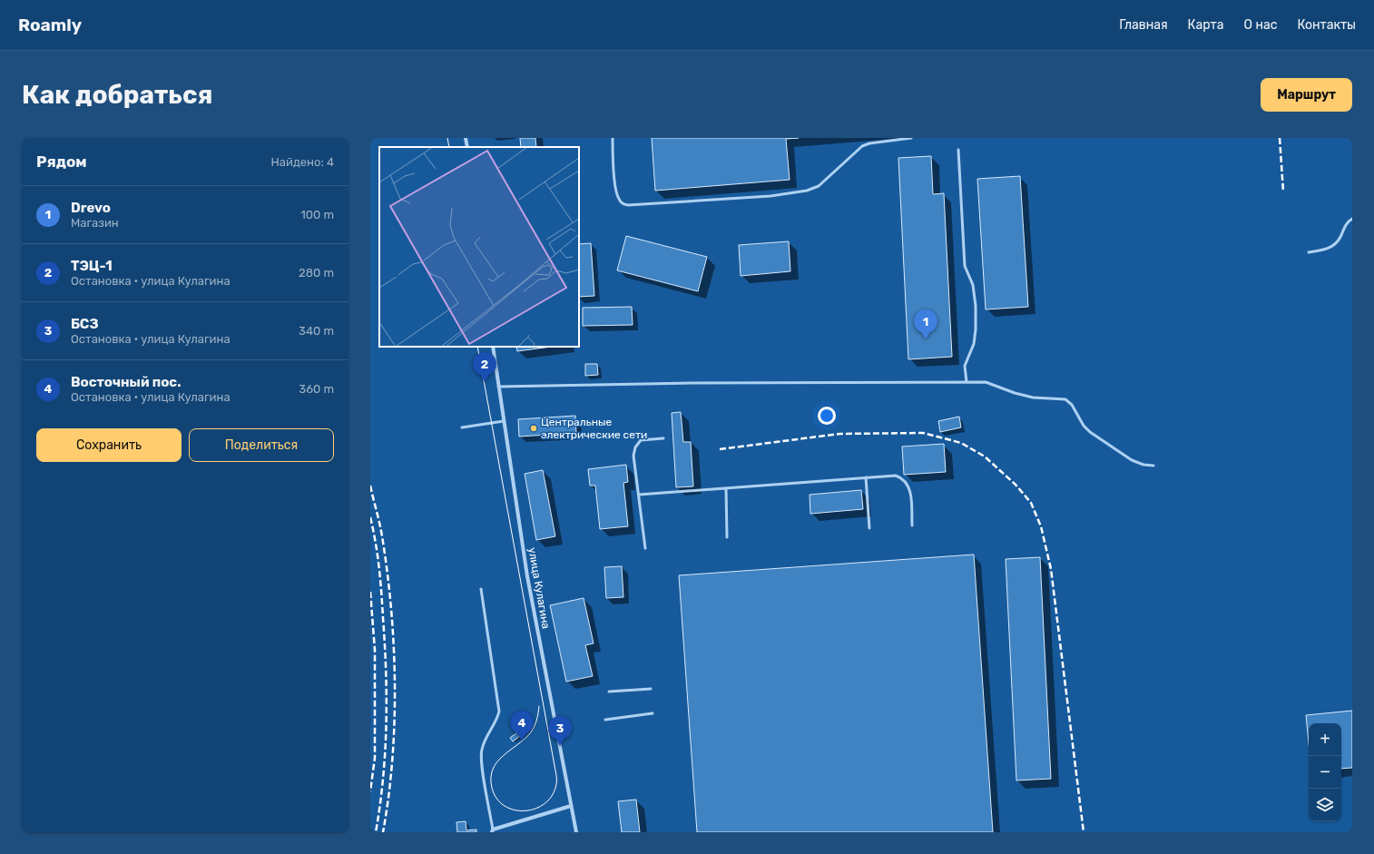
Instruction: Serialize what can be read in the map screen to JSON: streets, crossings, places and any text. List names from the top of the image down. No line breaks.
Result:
{"streets":{"street":["улица Кулагина"]},"places":["Центральные электрические сети"],"page":{"header":"Roamly","nav":["Главная","Карта","О нас","Контакты"],"buttons":["Маршрут",["Сохранить","Поделиться"]],"title":"Как добраться","heading":["Рядом","Найдено: 4"],"list":[{"mark":"1","name":"Drevo","note":"Магазин","value":"100 m"},{"mark":"2","name":"ТЭЦ-1","note":"Остановка · улица Кулагина","value":"280 m"},{"mark":"3","name":"БСЗ","note":"Остановка · улица Кулагина","value":"340 m"},{"mark":"4","name":"Восточный пос.","note":"Остановка · улица Кулагина","value":"360 m"}],"pins":["1","2","4","3"],"map_buttons":["+","−"]}}
